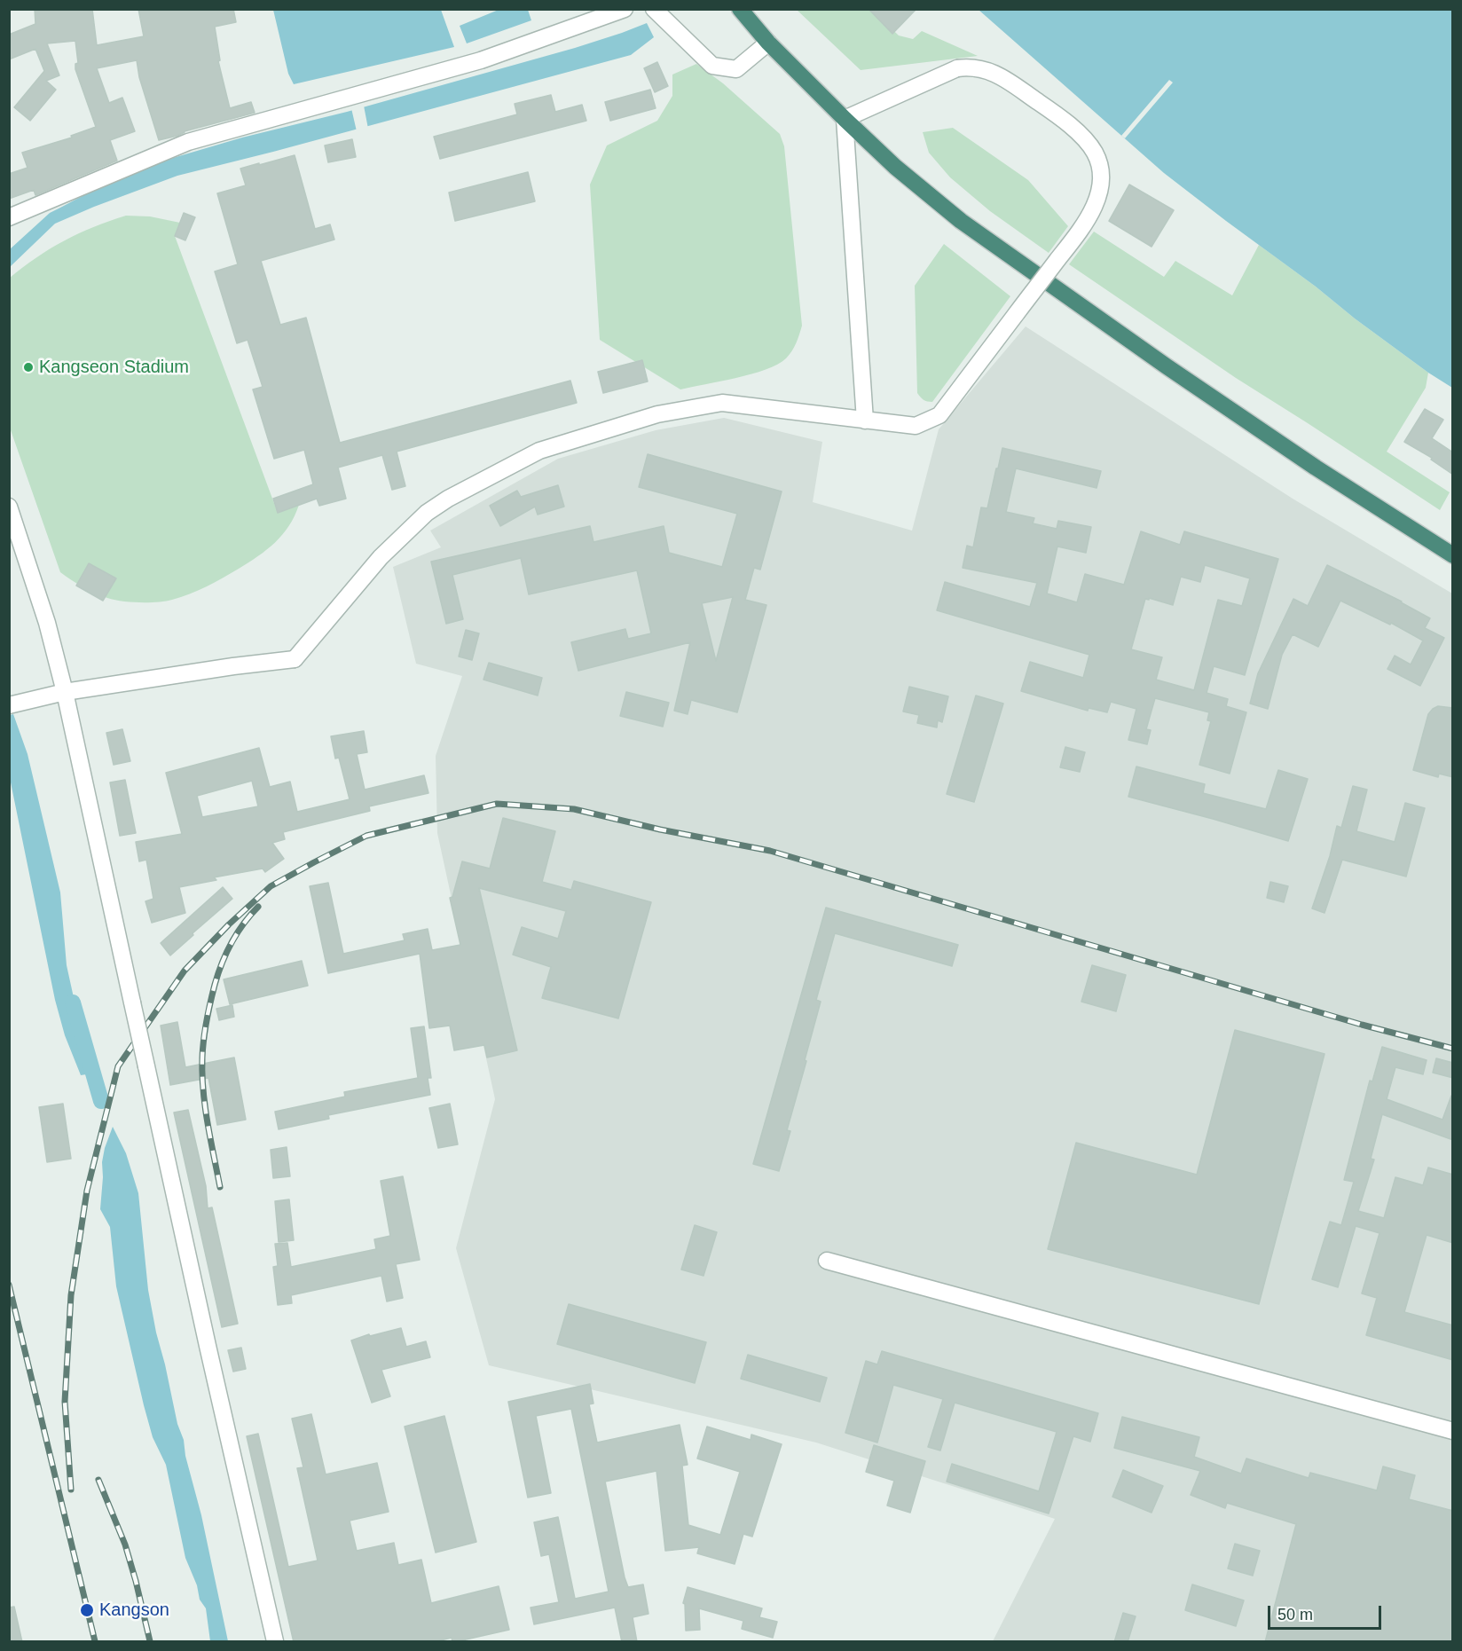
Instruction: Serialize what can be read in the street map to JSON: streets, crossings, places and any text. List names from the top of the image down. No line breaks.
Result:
{"places":["Kangseon Stadium","Kangson"],"scale_bar":"50 m"}
